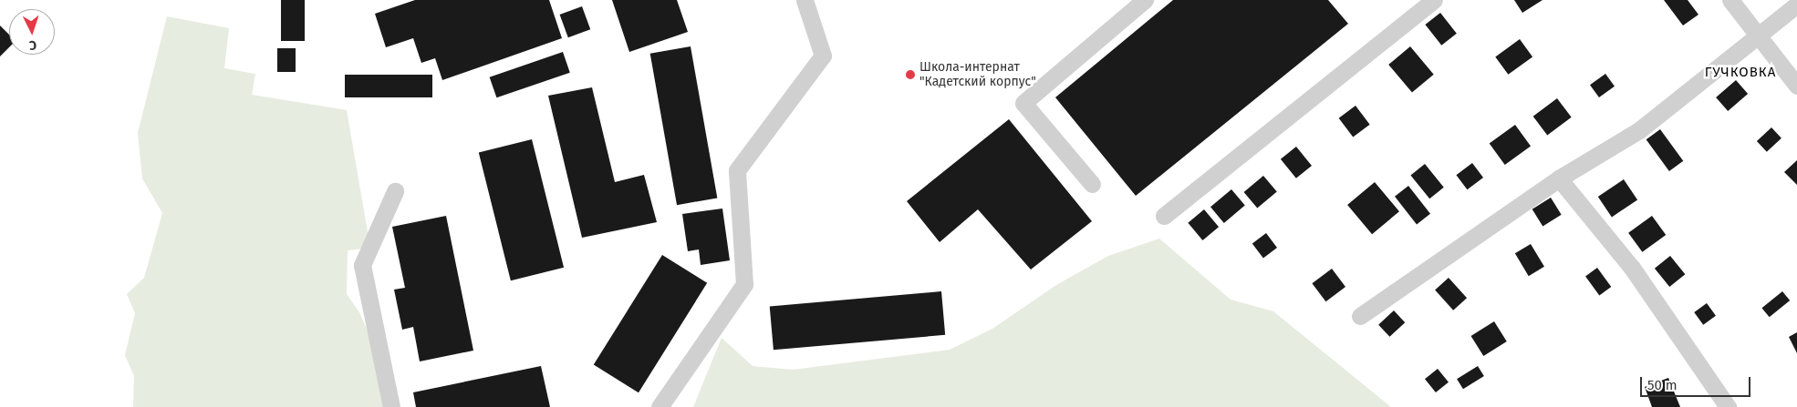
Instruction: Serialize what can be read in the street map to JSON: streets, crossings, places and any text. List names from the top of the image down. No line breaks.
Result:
{"districts":["ГУЧКОВКА"],"places":["Школа-интернат \"Кадетский корпус\""],"scale_bar":"50 m","north":"bottom"}
